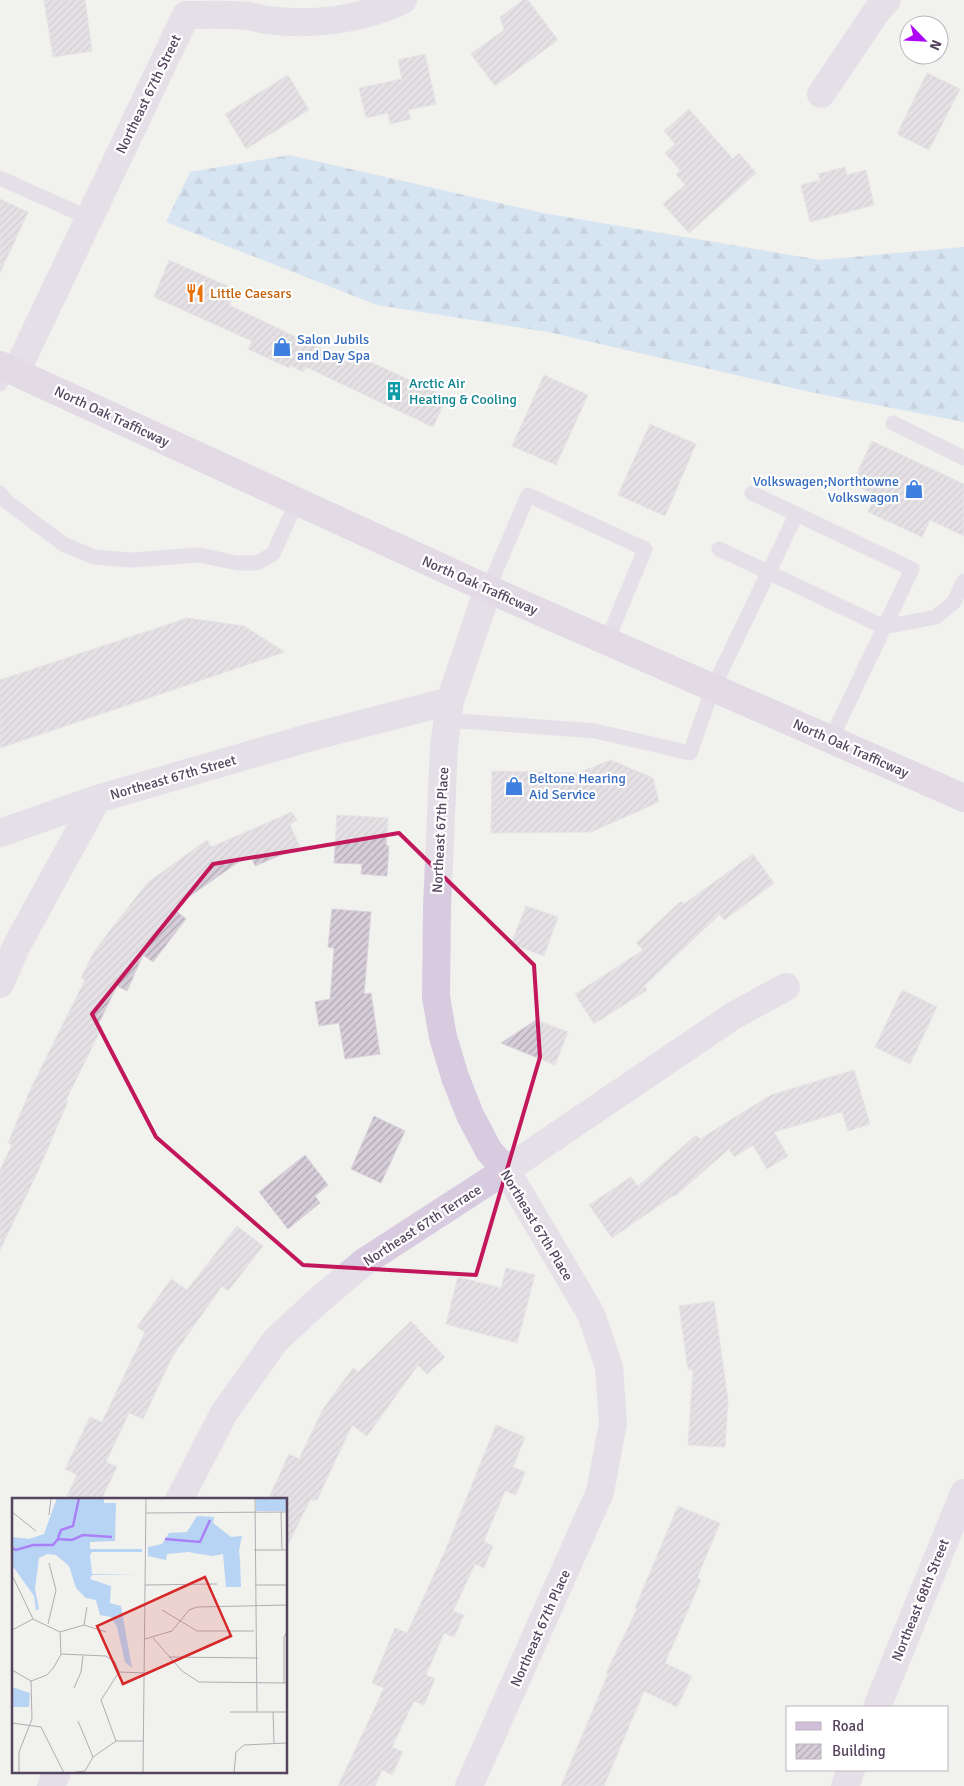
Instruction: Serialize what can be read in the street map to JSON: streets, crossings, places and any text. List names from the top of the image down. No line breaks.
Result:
{"streets":{"main road":["North Oak Trafficway"],"street":["Northeast 67th Street","Northeast 67th Place","Northeast 67th Terrace","Northeast 68th Street"]},"crossings":[["Northeast 67th Street","North Oak Trafficway"],["Northeast 67th Street","Northeast 67th Place"],["North Oak Trafficway","Northeast 67th Place"],["Northeast 67th Place","Northeast 67th Terrace"]],"places":{"restaurant":["Little Caesars"],"shop":["Salon Jubils and Day Spa","Volkswagen;Northtowne Volkswagon","Beltone Hearing Aid Service"],"building":["Arctic Air Heating & Cooling"]},"legend":["Road","Building"],"north":"bottom right"}
